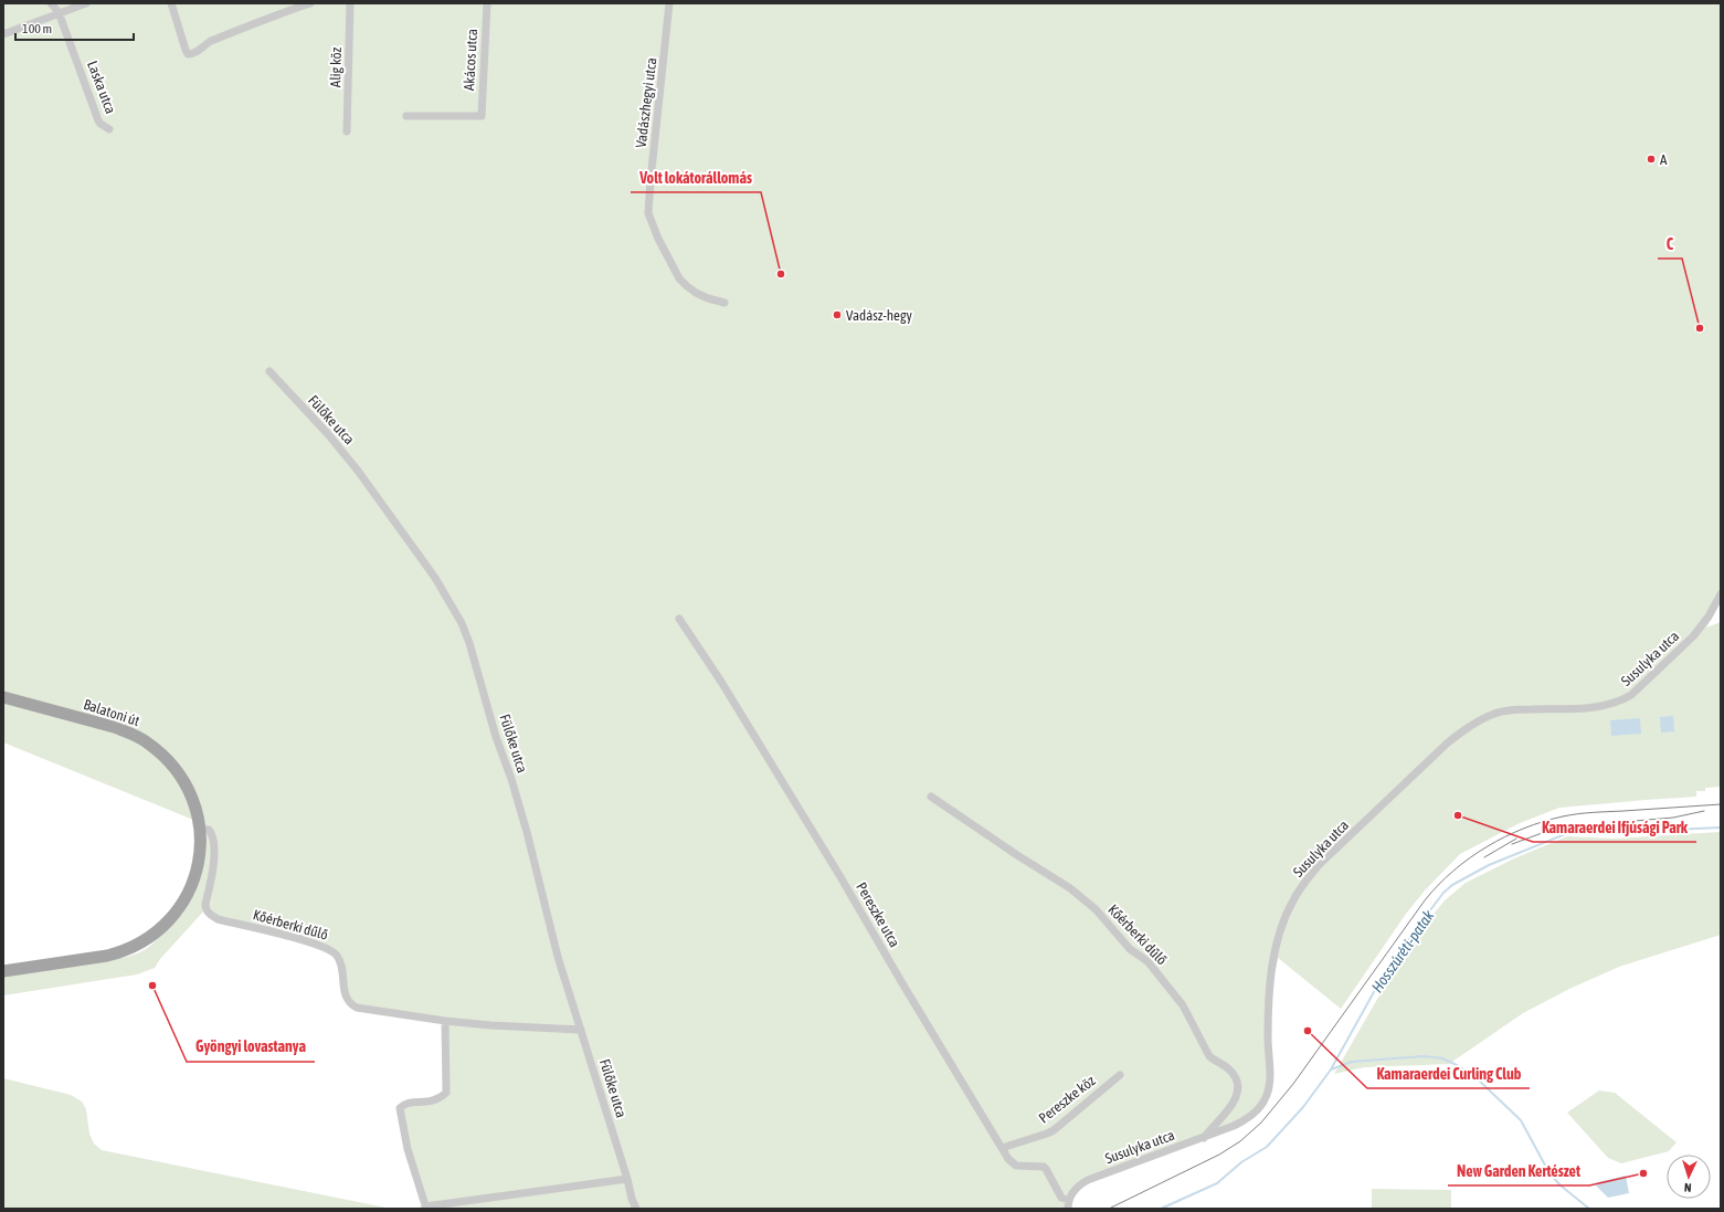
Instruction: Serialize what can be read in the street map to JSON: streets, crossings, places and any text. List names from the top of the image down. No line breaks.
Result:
{"streets":{"main road":["Balatoni út"],"street":["Akácos utca","Alig köz","Laska utca","Vadászhegyi utca","Fülőke utca","Susulyka utca","Pereszke utca","Kőérberki dűlő","Pereszke köz"]},"crossings":[["Fülőke utca","Kőérberki dűlő"],["Susulyka utca","Pereszke utca"],["Susulyka utca","Kőérberki dűlő"],["Balatoni út","Kőérberki dűlő"],["Pereszke utca","Pereszke köz"]],"water":["Hosszúréti-patak"],"places":["A","Volt lokátorállomás","Vadász-hegy","C","Kamaraerdei Ifjúsági Park","Gyöngyi lovastanya","Kamaraerdei Curling Club","New Garden Kertészet"],"scale_bar":"100 m","north":"bottom"}
